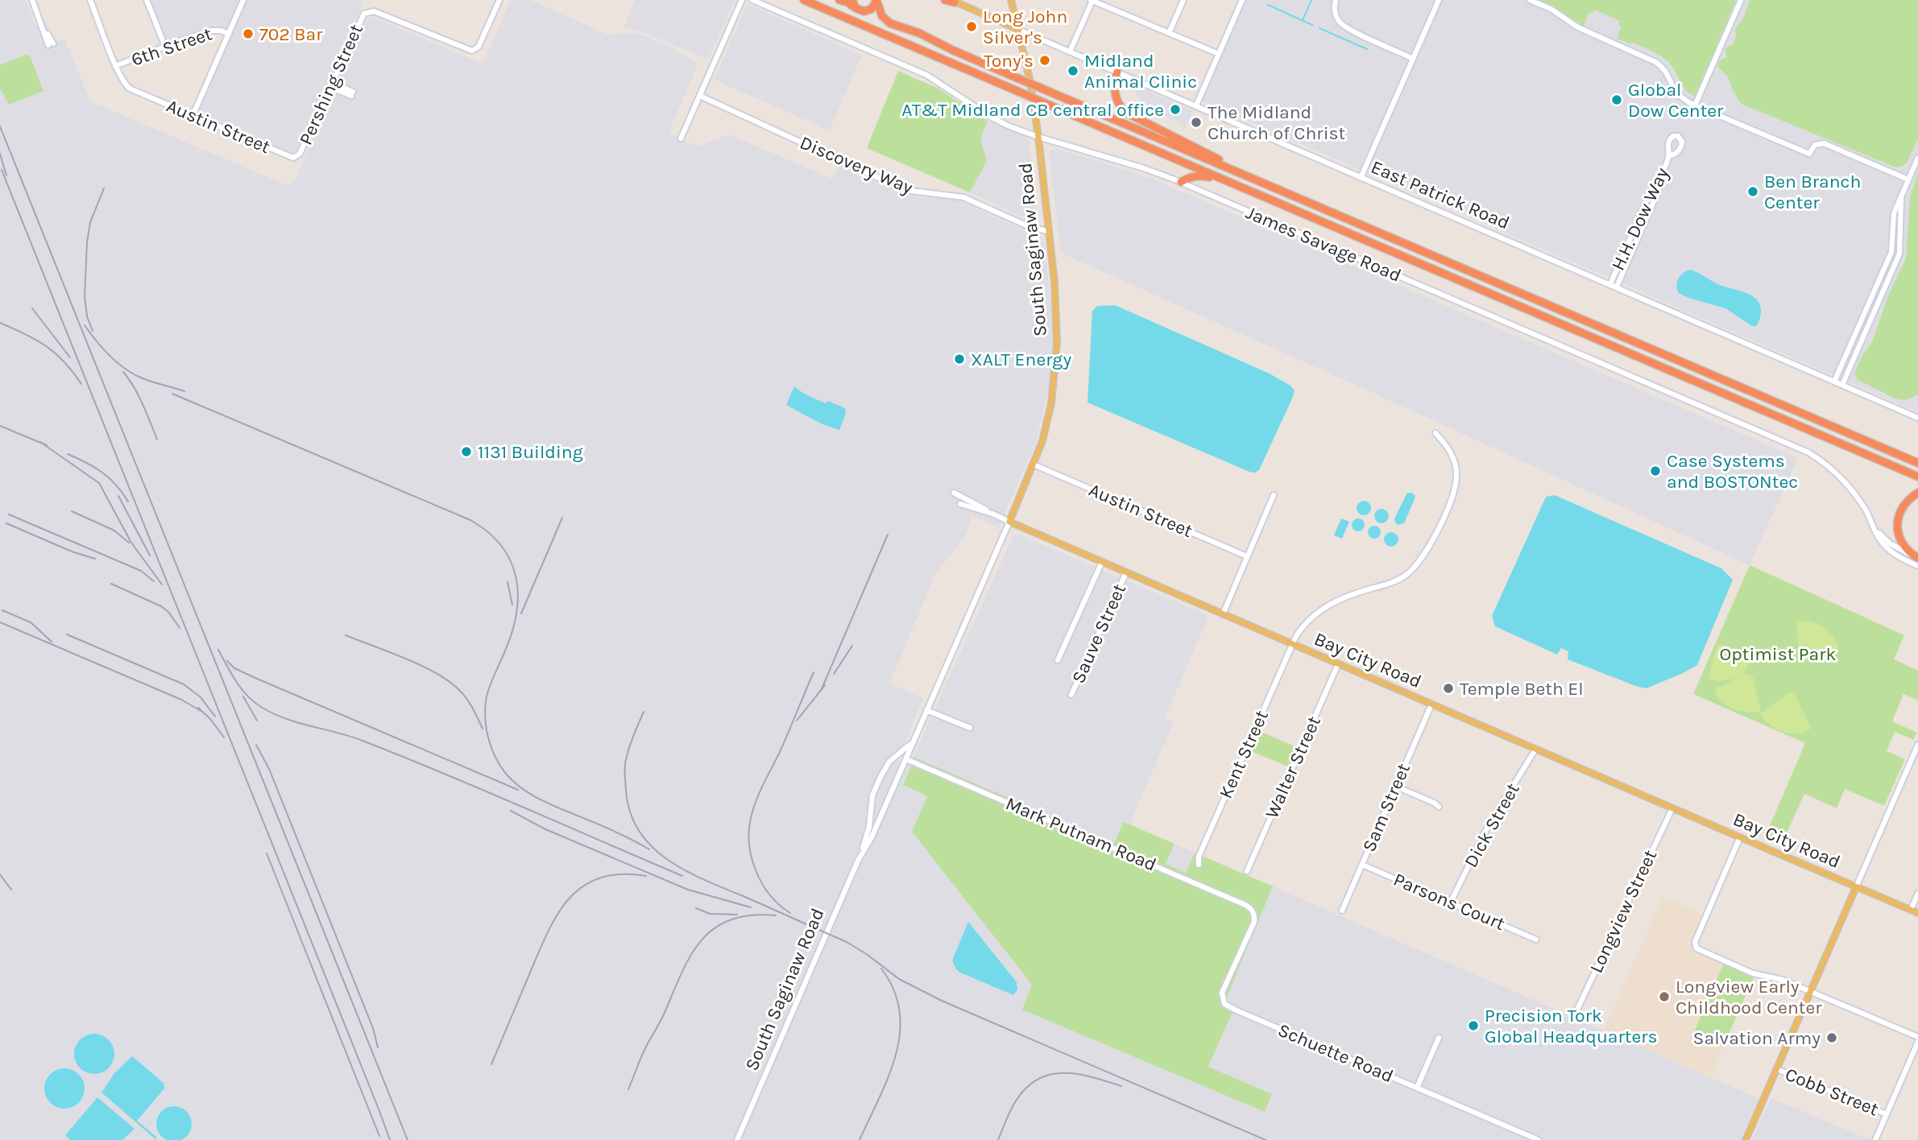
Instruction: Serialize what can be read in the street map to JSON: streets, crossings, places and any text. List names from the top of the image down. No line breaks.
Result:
{"streets":{"main road":["East Patrick Road","South Saginaw Road","Bay City Road"],"street":["6th Street","Pershing Street","Austin Street","Discovery Way","H.H. Dow Way","James Savage Road","Sauve Street","Kent Street","Walter Street","Sam Street","Dick Street","Mark Putnam Road","Parsons Court","Longview Street","Schuette Road","Cobb Street"]},"crossings":[["6th Street","Austin Street"],["Pershing Street","Austin Street"],["Austin Street","South Saginaw Road"],["Discovery Way","South Saginaw Road"],["East Patrick Road","H.H. Dow Way"],["East Patrick Road","South Saginaw Road"],["James Savage Road","South Saginaw Road"],["South Saginaw Road","Bay City Road"],["South Saginaw Road","Mark Putnam Road"],["Sauve Street","Bay City Road"],["Bay City Road","Kent Street"],["Bay City Road","Walter Street"],["Bay City Road","Sam Street"],["Bay City Road","Dick Street"],["Bay City Road","Longview Street"],["Sam Street","Parsons Court"],["Dick Street","Parsons Court"],["Mark Putnam Road","Schuette Road"]],"parks":["Optimist Park"],"places":["Long John Silver's","702 Bar","Tony's","Midland Animal Clinic","Global Dow Center","AT&T Midland CB central office","The Midland Church of Christ","Ben Branch Center","XALT Energy","1131 Building","Case Systems and BOSTONtec","Temple Beth El","Longview Early Childhood Center","Precision Tork Global Headquarters","Salvation Army"]}
